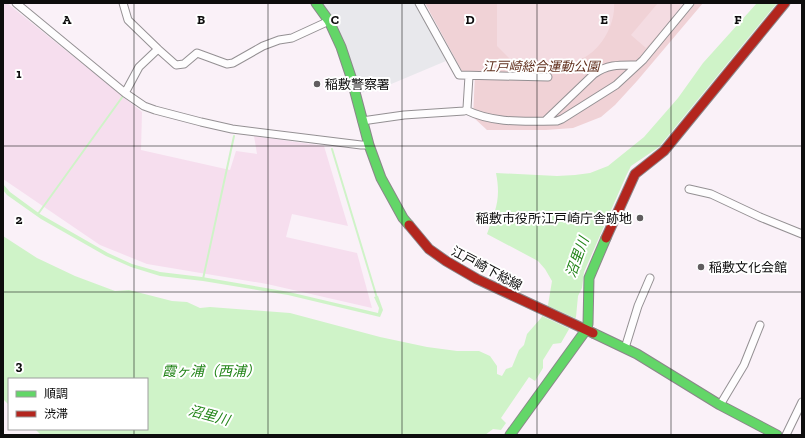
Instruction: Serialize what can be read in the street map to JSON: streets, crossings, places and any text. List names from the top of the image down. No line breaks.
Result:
{"streets":{"main road":["江戸崎下総線"]},"water":["沼里川","霞ヶ浦（西浦）"],"parks":["江戸崎総合運動公園"],"places":["稲敷警察署","稲敷市役所江戸崎庁舎跡地","稲敷文化会館"],"legend":["順調","渋滞"],"grid":{"columns":["A","B","C","D","E","F"],"rows":["1","2","3"]}}
